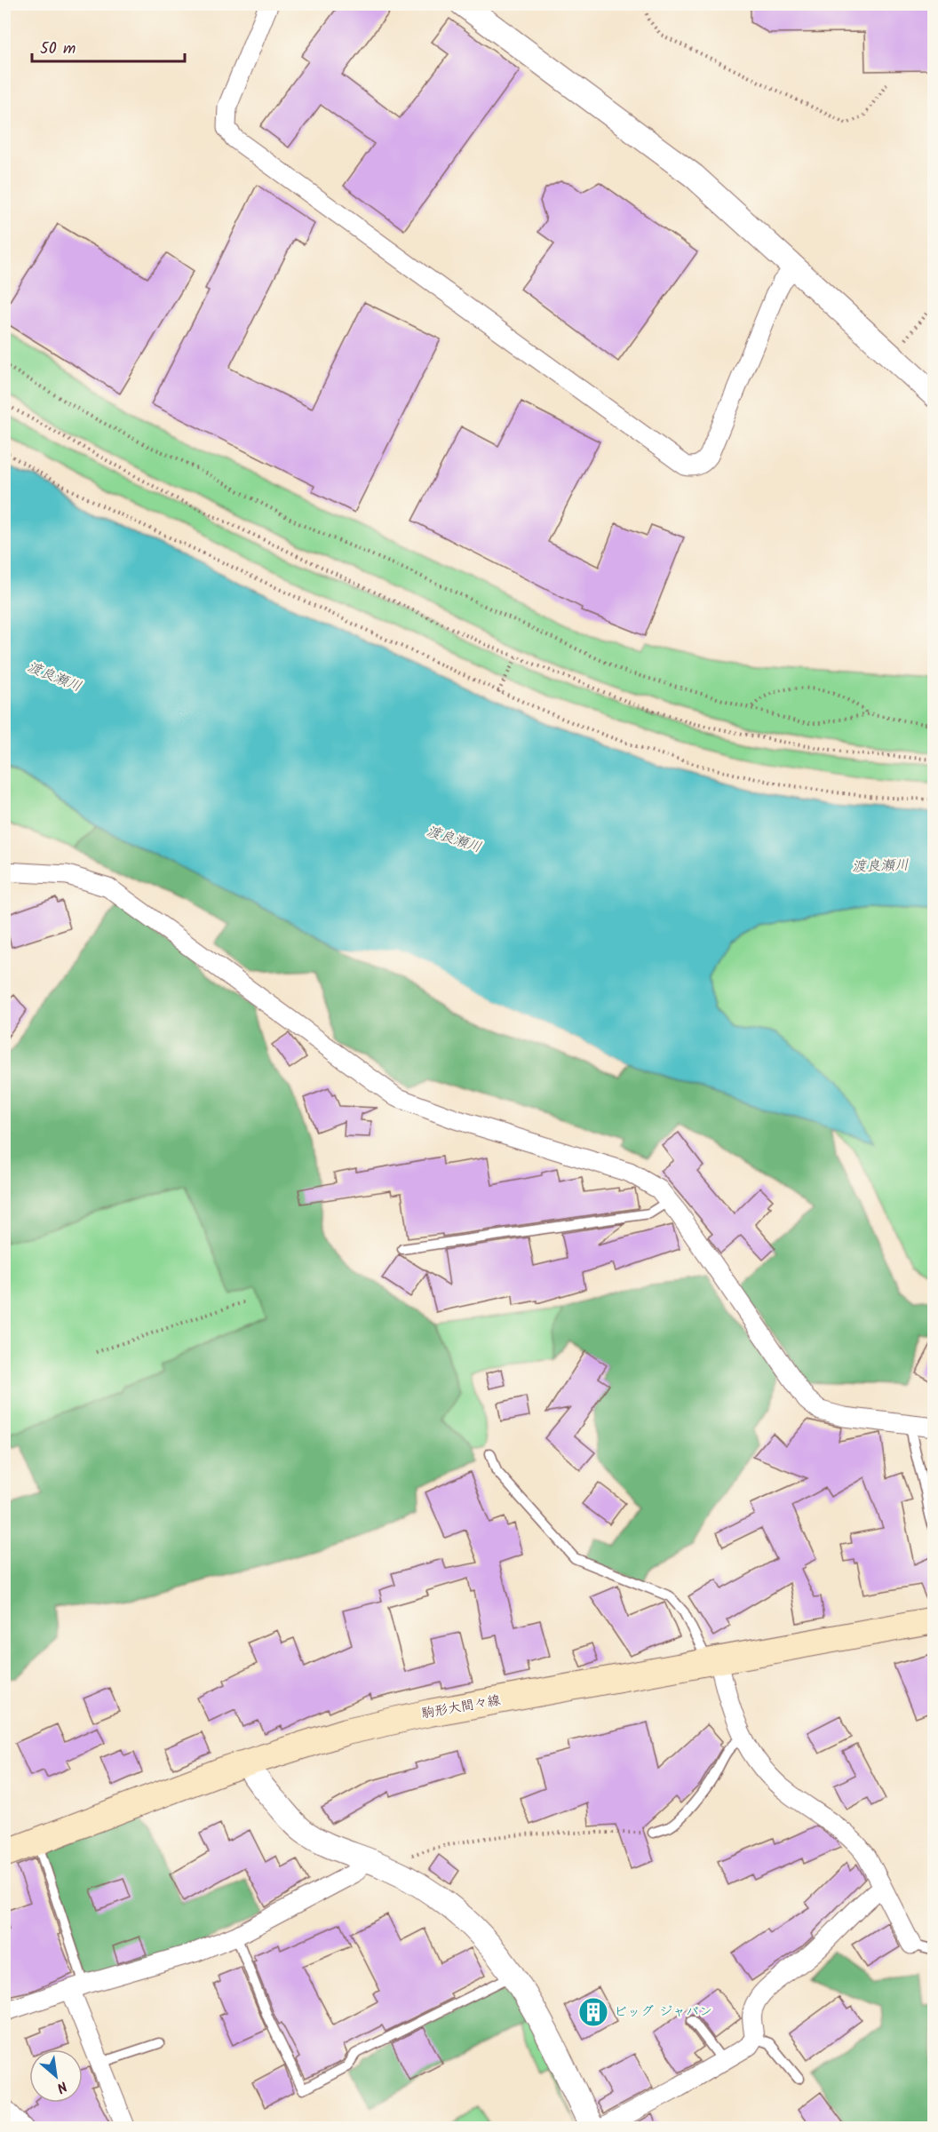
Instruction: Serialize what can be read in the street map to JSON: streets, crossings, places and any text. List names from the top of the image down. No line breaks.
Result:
{"streets":{"main road":["駒形大間々線"]},"water":["渡良瀬川"],"places":{"building":["ビッグ ジャパン"]},"scale_bar":"50 m","north":"bottom right"}
